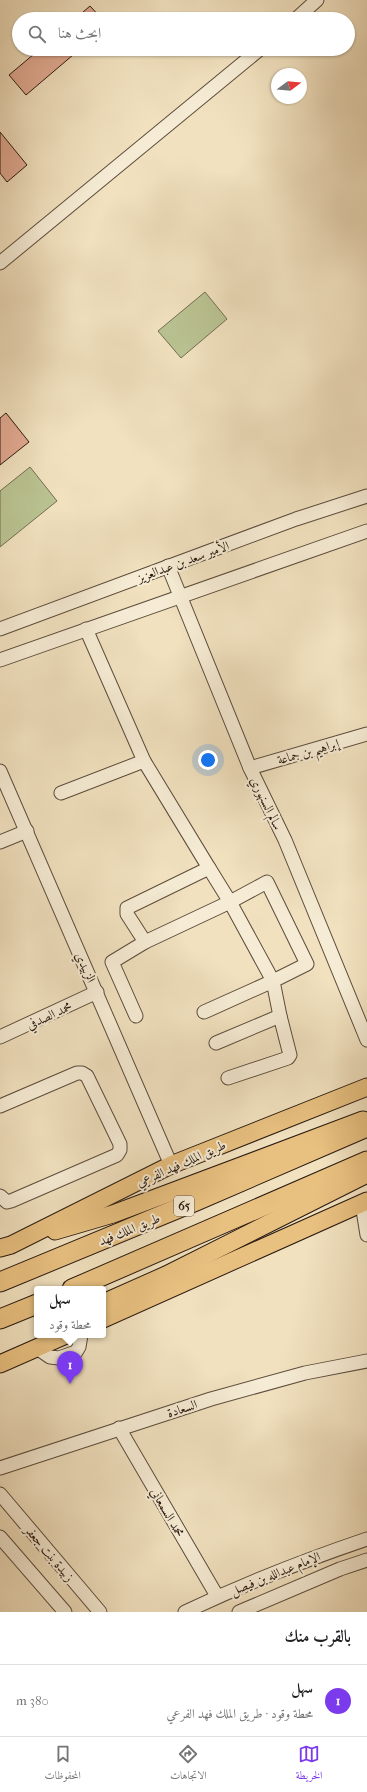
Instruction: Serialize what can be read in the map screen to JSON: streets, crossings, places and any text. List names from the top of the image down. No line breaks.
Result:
{"streets":{"highway":["65","طريق الملك فهد"],"main road":["طريق الملك فهد الفرعي"],"street":["الأمير سعد بن عبدالعزيز","إبراهيم بن جماعة","سالم السنهوري","الزبيدي","محمد الصدفي","السعادة","محمد السمعاني","زبيدة بنت جعفر","الإمام عبدالله بن فيصل"]},"crossings":[["الأمير سعد بن عبدالعزيز","سالم السنهوري"],["إبراهيم بن جماعة","سالم السنهوري"],["الزبيدي","محمد الصدفي"],["الزبيدي","طريق الملك فهد الفرعي"],["السعادة","محمد السمعاني"],["محمد السمعاني","الإمام عبدالله بن فيصل"]],"north":"right","page":{"search":"ابحث هنا","popup":["سهل","محطة وقود"],"pins":"1","heading":"بالقرب منك","list":[{"mark":"1","name":"سهل","note":"محطة وقود · طريق الملك فهد الفرعي","value":"380 m"}],"nav":["الخريطة","الاتجاهات","المحفوظات"]}}
